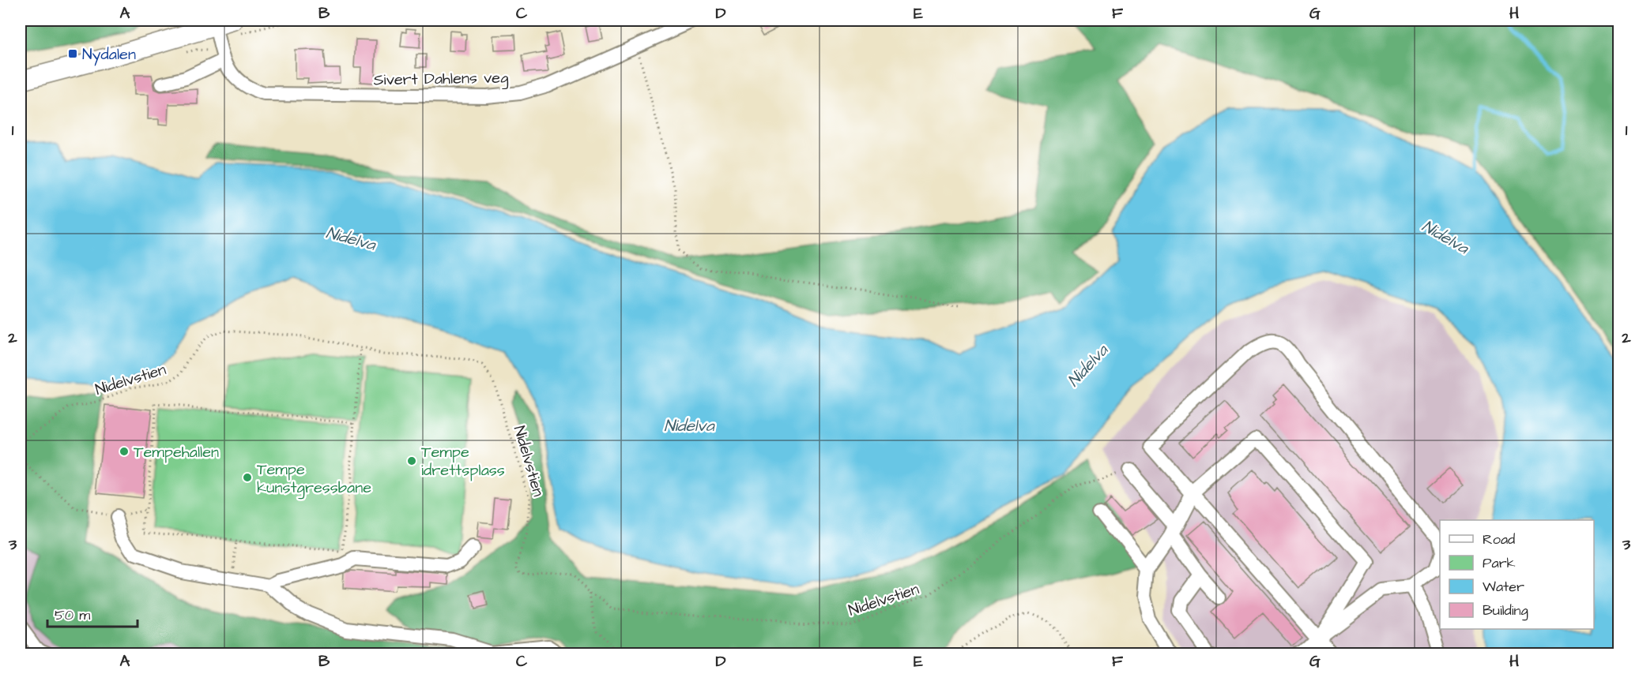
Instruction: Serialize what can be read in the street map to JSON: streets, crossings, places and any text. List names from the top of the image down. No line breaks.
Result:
{"streets":{"street":["Sivert Dahlens veg"],"path":["Nidelvstien"]},"water":["Nidelva"],"places":{"transit":["Nydalen"],"other":["Tempehallen","Tempe idrettsplass","Tempe kunstgressbane"]},"legend":["Road","Park","Water","Building"],"scale_bar":"50 m","grid":{"columns":["A","B","C","D","E","F","G","H"],"rows":["1","2","3"]}}
